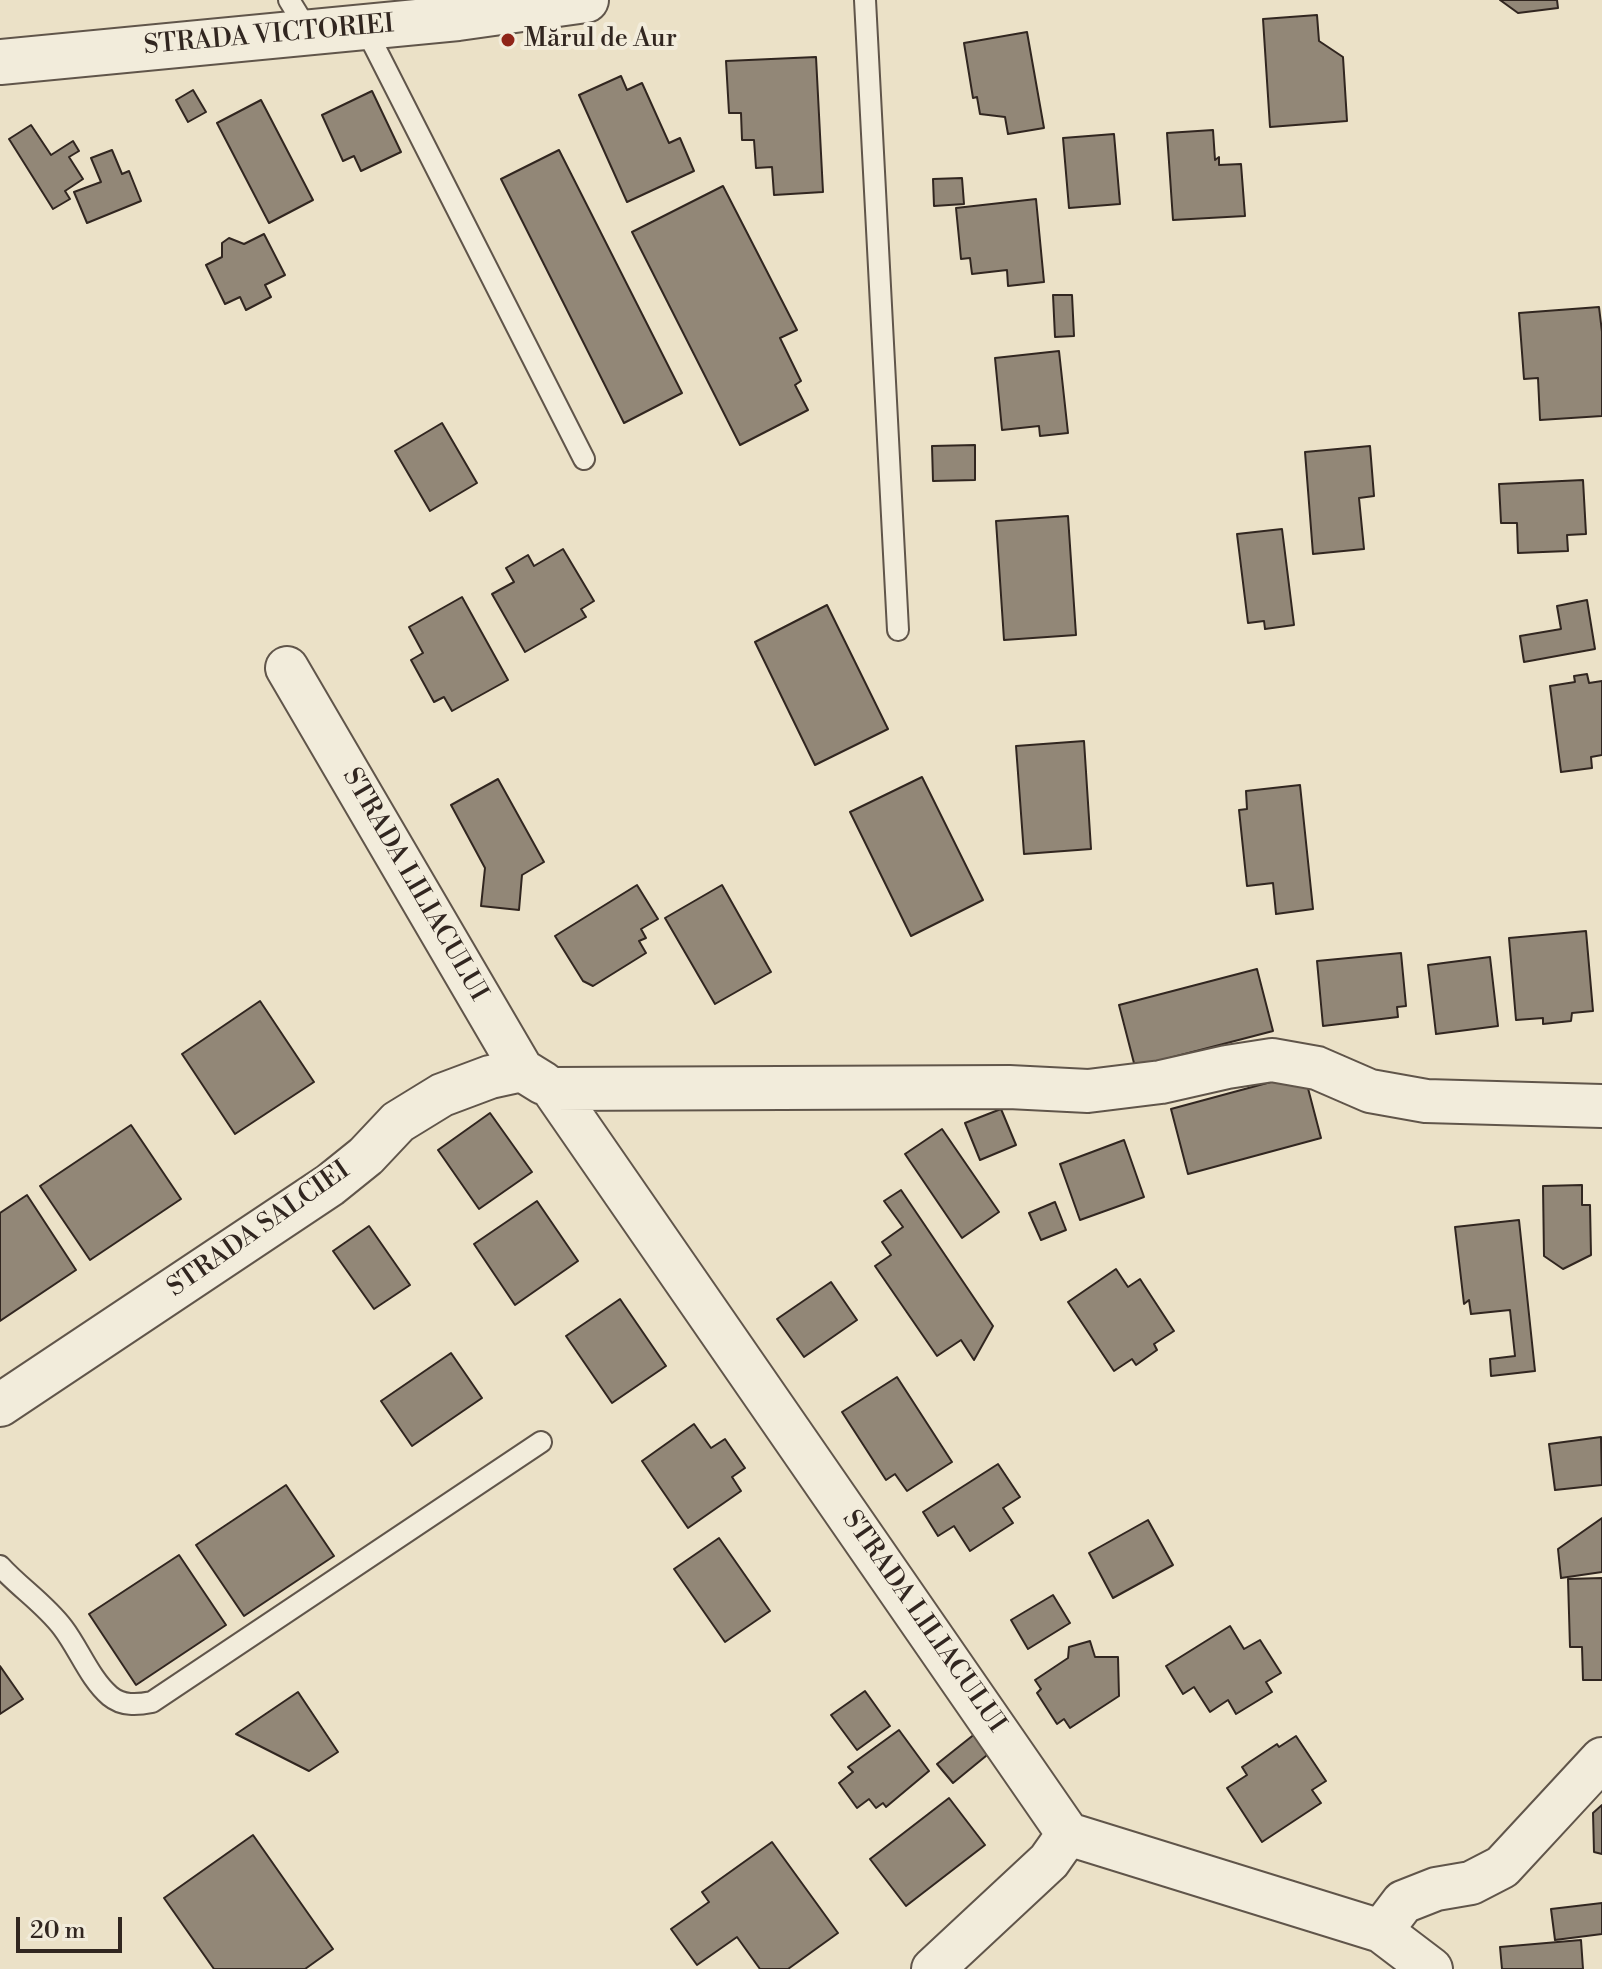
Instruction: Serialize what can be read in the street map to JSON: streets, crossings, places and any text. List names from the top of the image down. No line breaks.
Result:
{"streets":{"street":["STRADA VICTORIEI","STRADA LILIACULUI","STRADA SALCIEI"]},"crossings":[["STRADA LILIACULUI","STRADA SALCIEI"]],"places":["Mărul de Aur"],"scale_bar":"20 m"}
